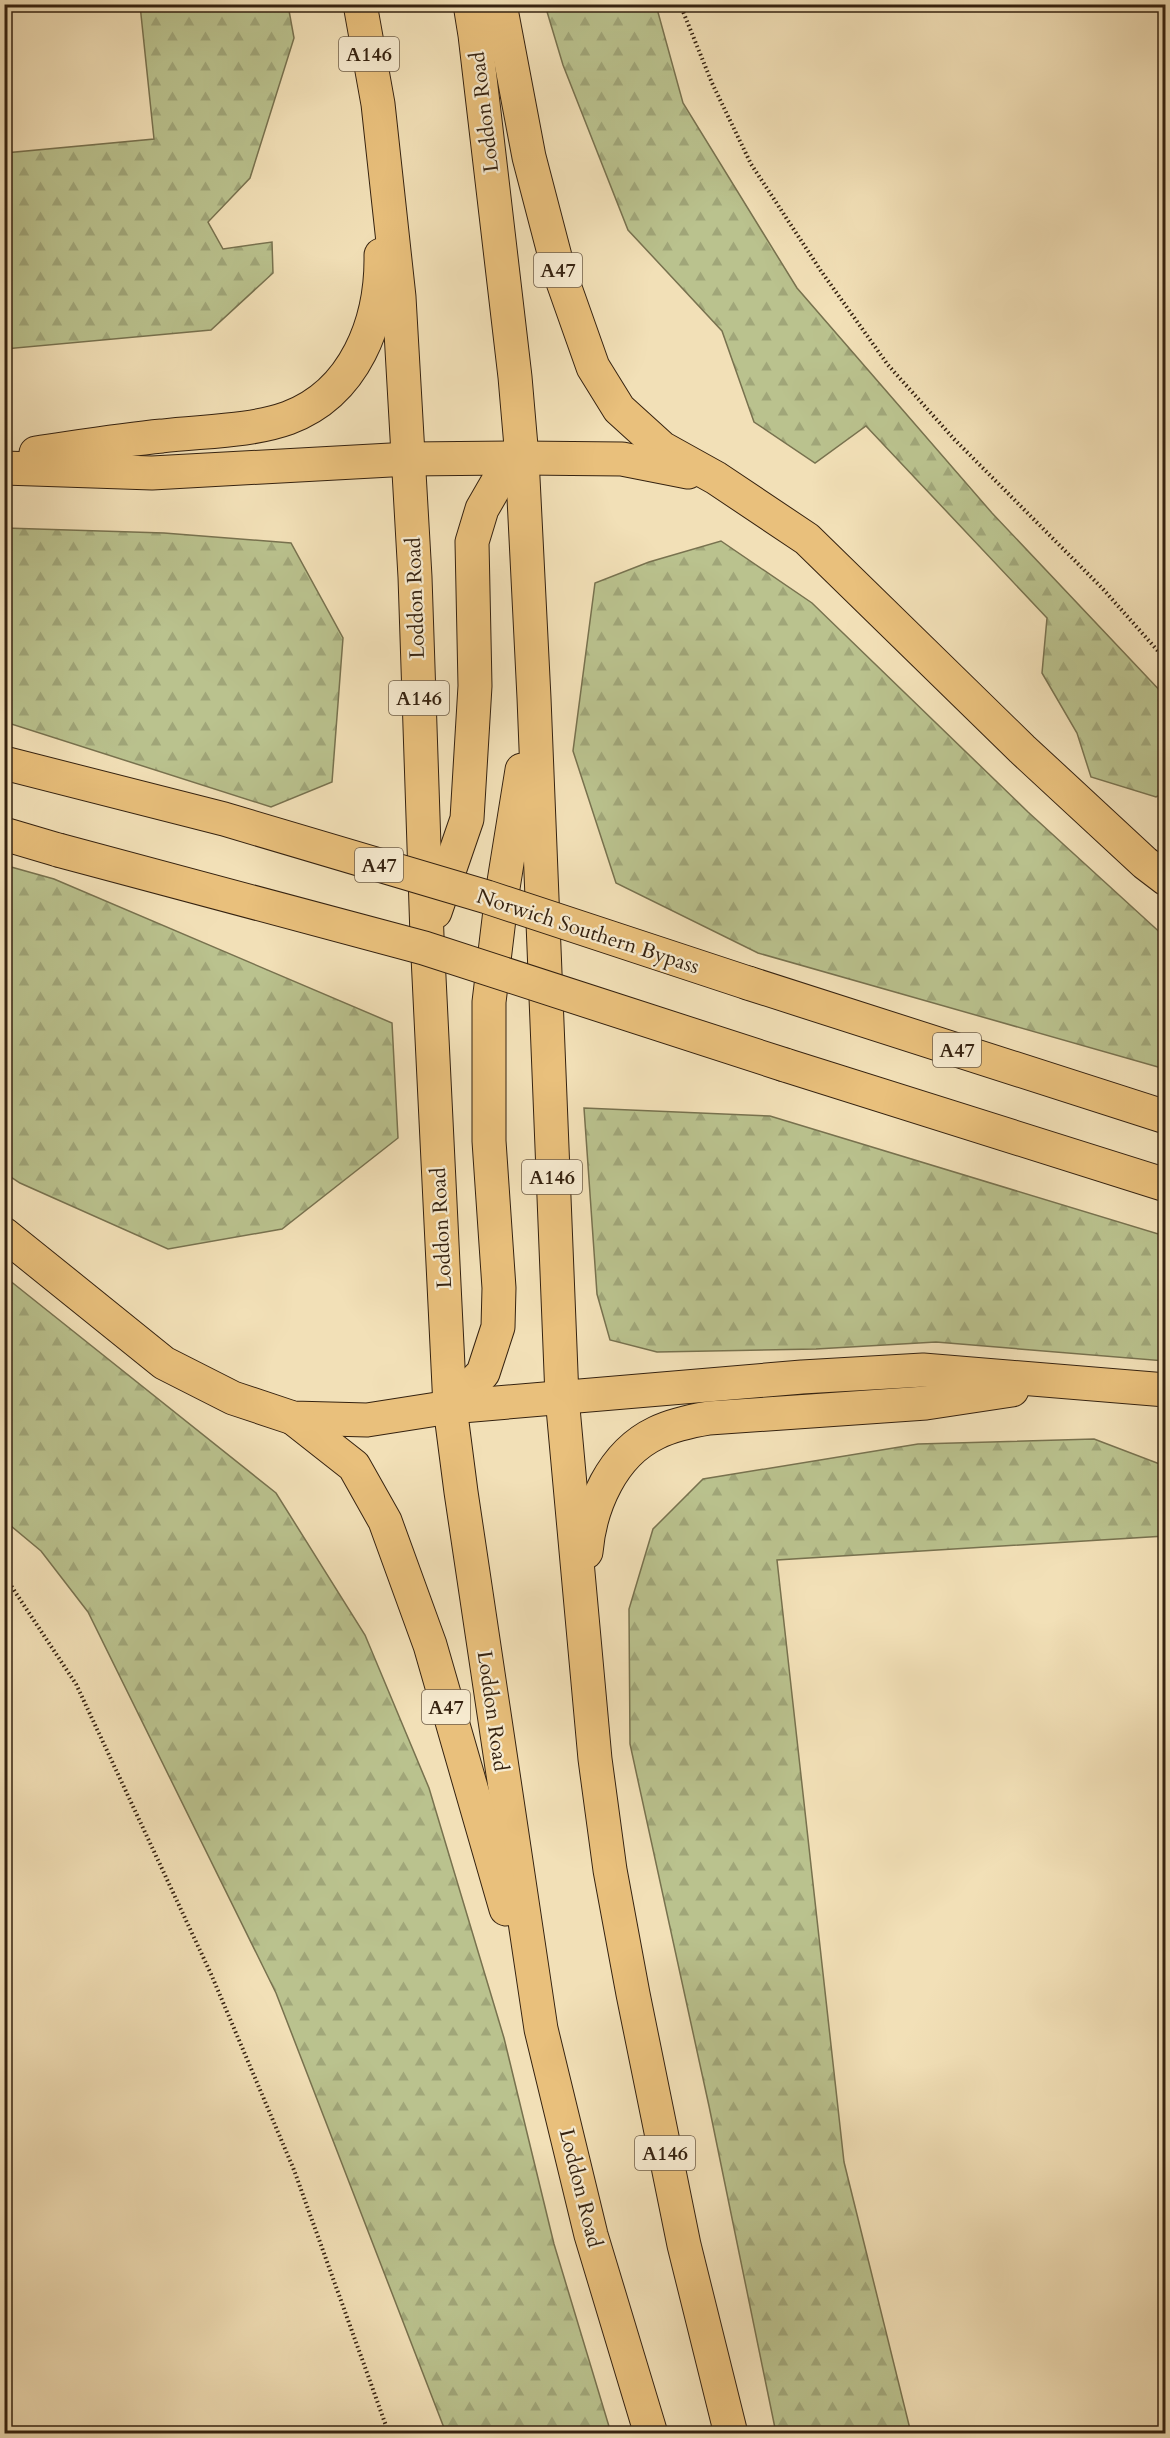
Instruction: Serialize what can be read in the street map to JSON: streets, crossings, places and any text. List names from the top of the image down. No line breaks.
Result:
{"streets":{"highway":["A146","Loddon Road","A47","Norwich Southern Bypass"]},"crossings":[["Loddon Road","A47"]]}
